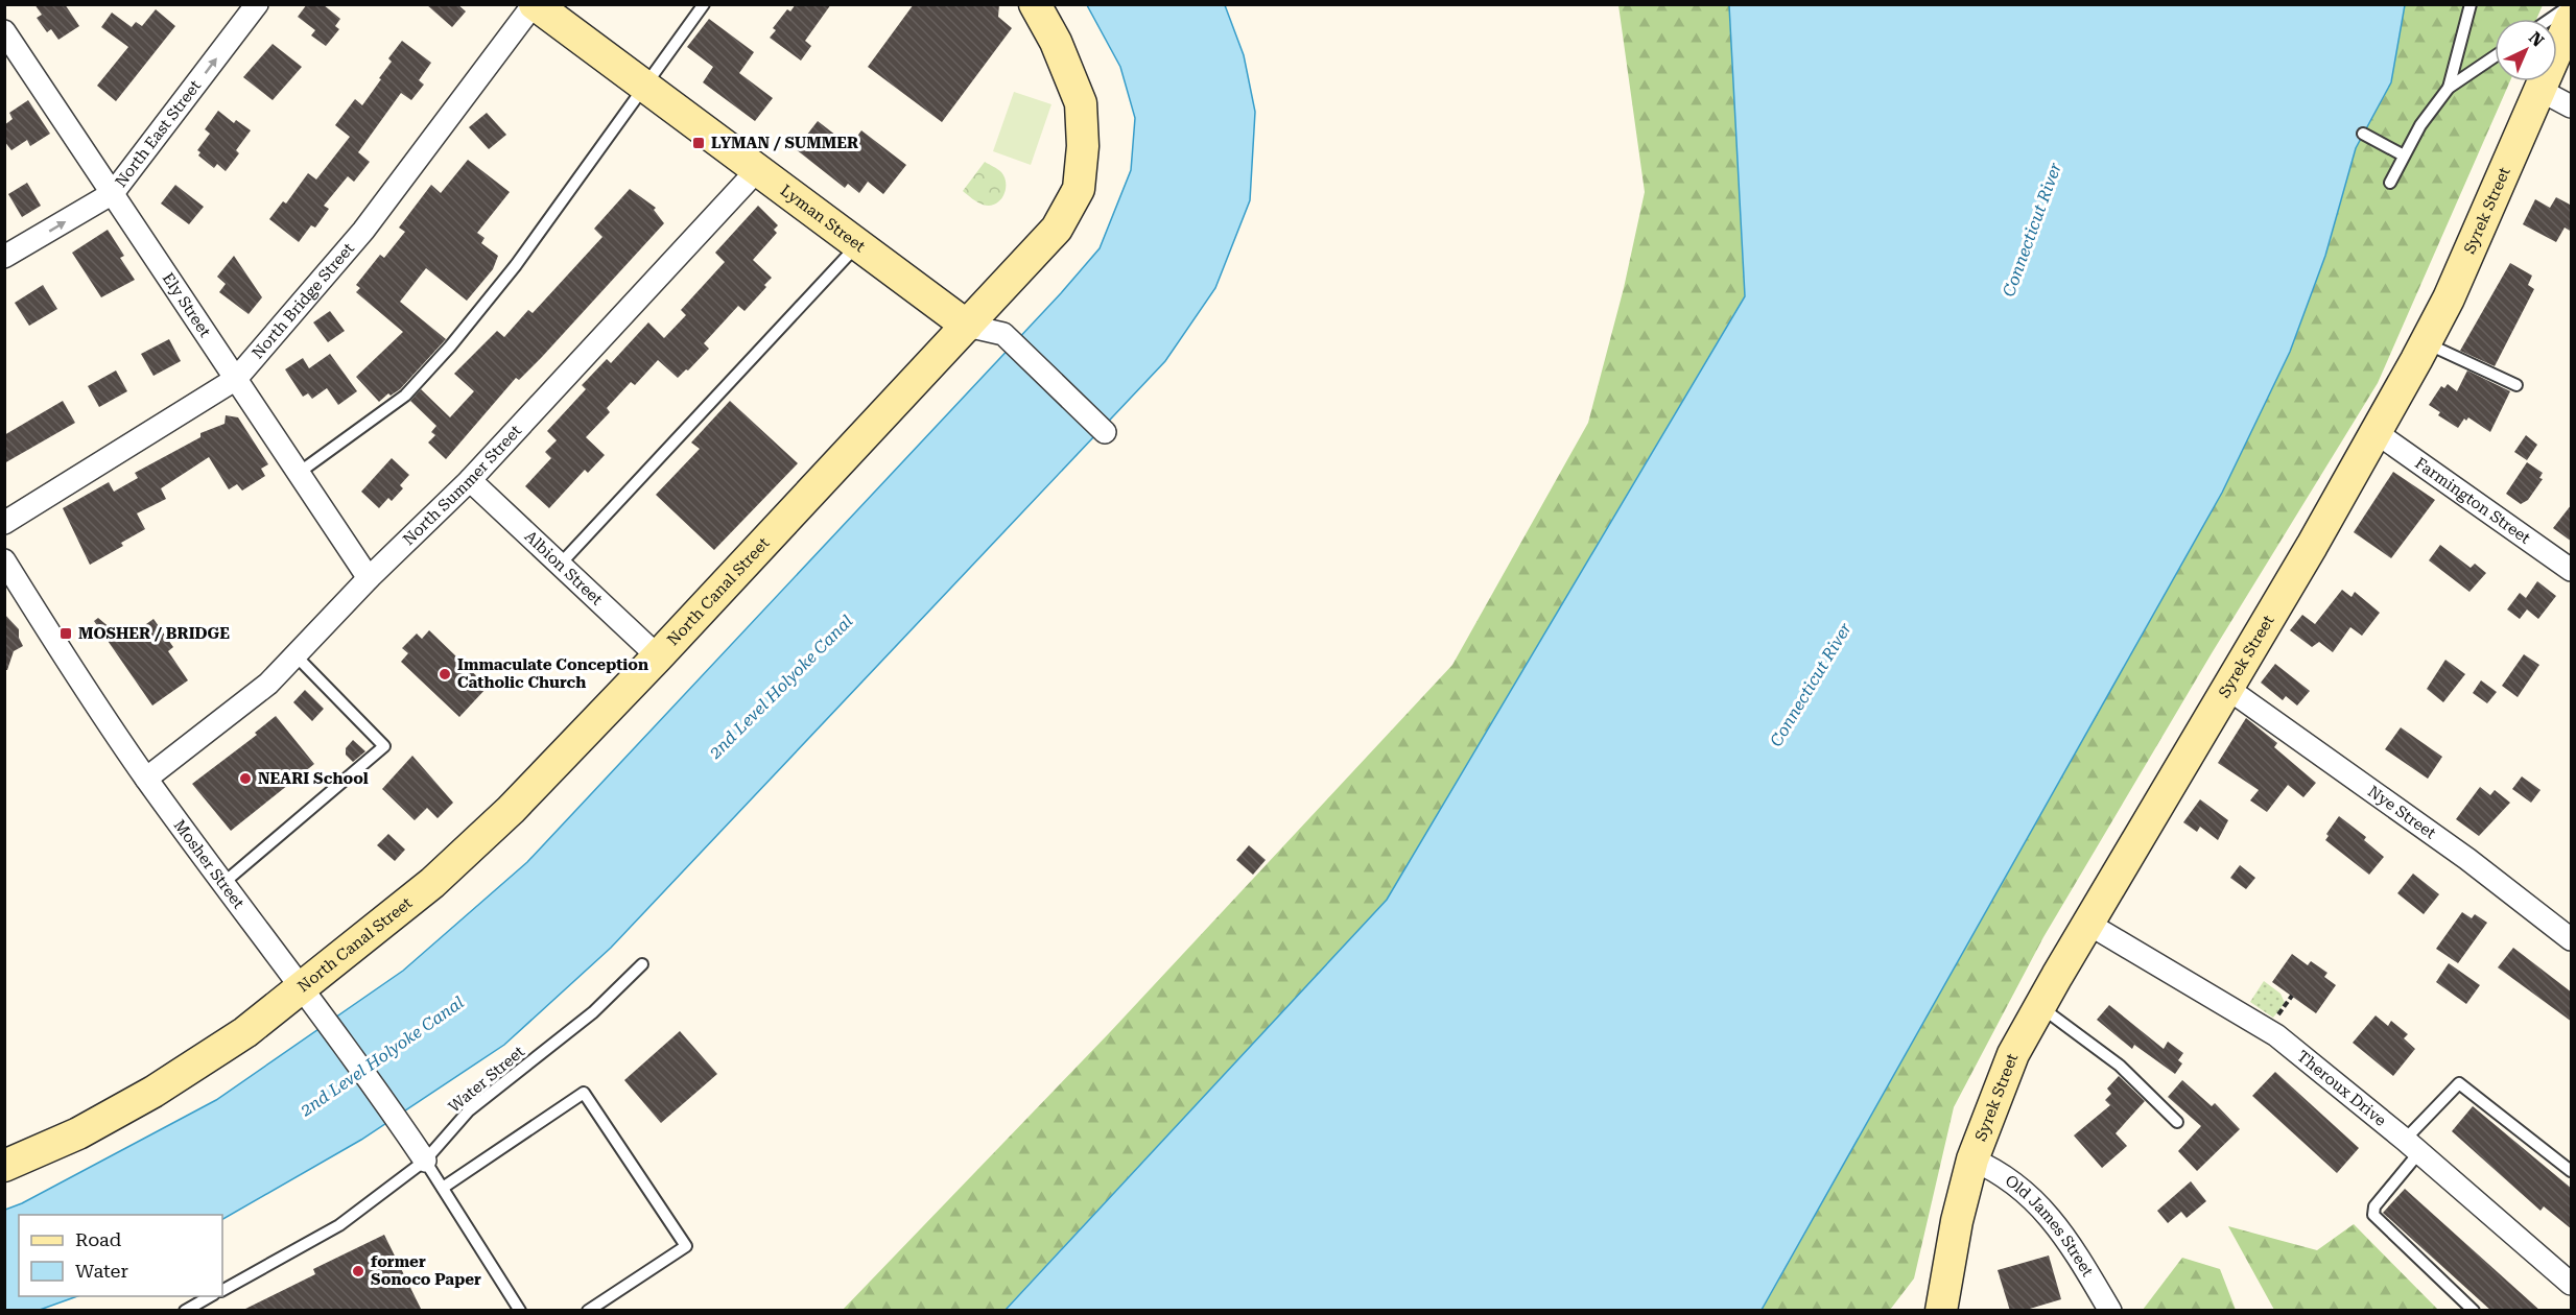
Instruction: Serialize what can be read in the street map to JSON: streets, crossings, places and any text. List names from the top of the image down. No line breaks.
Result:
{"streets":{"street":["North East Street","Syrek Street","Lyman Street","North Bridge Street","Ely Street","North Summer Street","Farmington Street","Albion Street","North Canal Street","Nye Street","Mosher Street","Theroux Drive","Old James Street"],"lane":["Water Street"]},"crossings":[["North East Street","Ely Street"],["Syrek Street","Farmington Street"],["Syrek Street","Nye Street"],["Syrek Street","Theroux Drive"],["Syrek Street","Old James Street"],["Lyman Street","North Bridge Street"],["Lyman Street","North Summer Street"],["Lyman Street","North Canal Street"],["North Bridge Street","Ely Street"],["Ely Street","North Summer Street"],["North Summer Street","Albion Street"],["North Summer Street","Mosher Street"],["Albion Street","North Canal Street"],["North Canal Street","Mosher Street"],["Mosher Street","Water Street"]],"one_way":["North East Street"],"water":["Connecticut River","2nd Level Holyoke Canal"],"places":{"transit":["LYMAN / SUMMER","MOSHER / BRIDGE"],"other":["Immaculate Conception Catholic Church","NEARI School","former Sonoco Paper"]},"legend":["Road","Water"],"north":"top right"}
